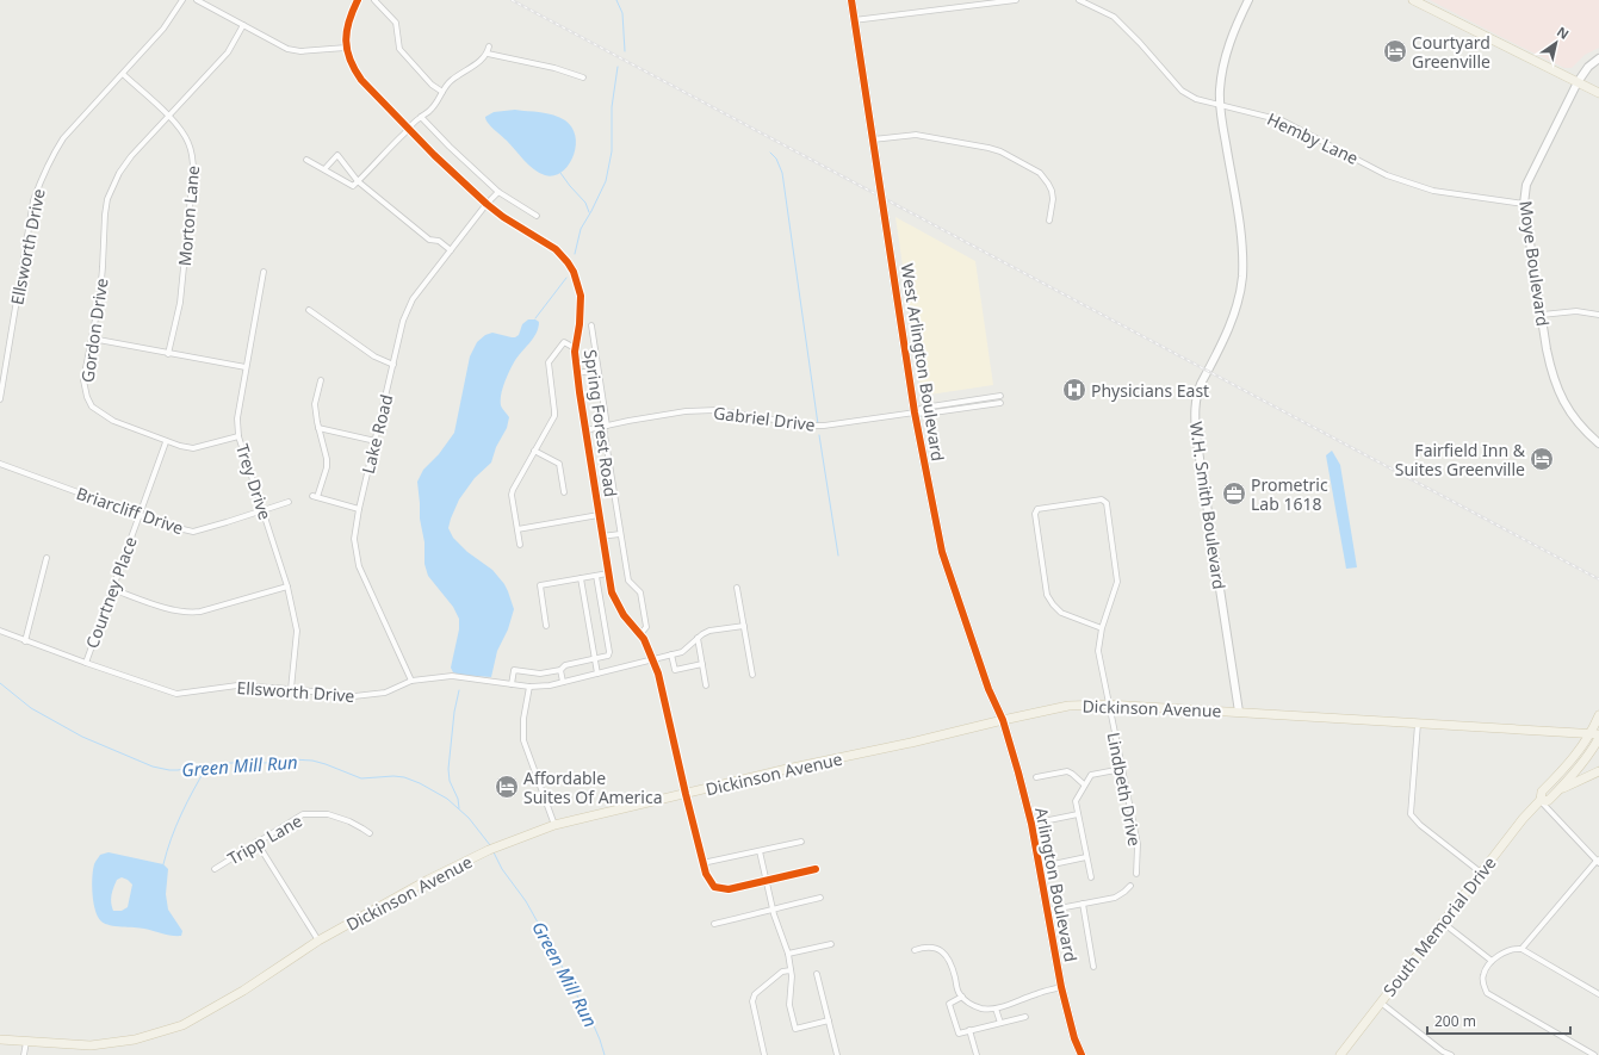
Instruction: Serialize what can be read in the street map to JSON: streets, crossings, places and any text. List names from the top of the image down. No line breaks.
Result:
{"streets":{"main road":["Moye Boulevard","West Arlington Boulevard","W.H. Smith Boulevard","Dickinson Avenue","Arlington Boulevard","South Memorial Drive"],"street":["Hemby Lane","Morton Lane","Ellsworth Drive","Gordon Drive","Gabriel Drive","Spring Forest Road","Lake Road","Trey Drive","Briarcliff Drive","Courtney Place","Lindbeth Drive","Tripp Lane"]},"crossings":[["Hemby Lane","Moye Boulevard"],["Hemby Lane","W.H. Smith Boulevard"],["Morton Lane","Ellsworth Drive"],["Morton Lane","Gordon Drive"],["Ellsworth Drive","Spring Forest Road"],["Ellsworth Drive","Lake Road"],["Ellsworth Drive","Trey Drive"],["Ellsworth Drive","Courtney Place"],["Gordon Drive","Trey Drive"],["Gordon Drive","Courtney Place"],["West Arlington Boulevard","Gabriel Drive"],["West Arlington Boulevard","Dickinson Avenue"],["West Arlington Boulevard","Arlington Boulevard"],["Gabriel Drive","Spring Forest Road"],["Spring Forest Road","Lake Road"],["Spring Forest Road","Dickinson Avenue"],["Trey Drive","Briarcliff Drive"],["W.H. Smith Boulevard","Dickinson Avenue"],["Briarcliff Drive","Courtney Place"],["Dickinson Avenue","Lindbeth Drive"],["Dickinson Avenue","Arlington Boulevard"],["Dickinson Avenue","South Memorial Drive"]],"water":["Green Mill Run"],"places":{"hotel":["Courtyard Greenville","Fairfield Inn & Suites Greenville","Affordable Suites Of America"],"hospital":["Physicians East"],"office":["Prometric Lab 1618"]},"scale_bar":"200 m","north":"top right"}
